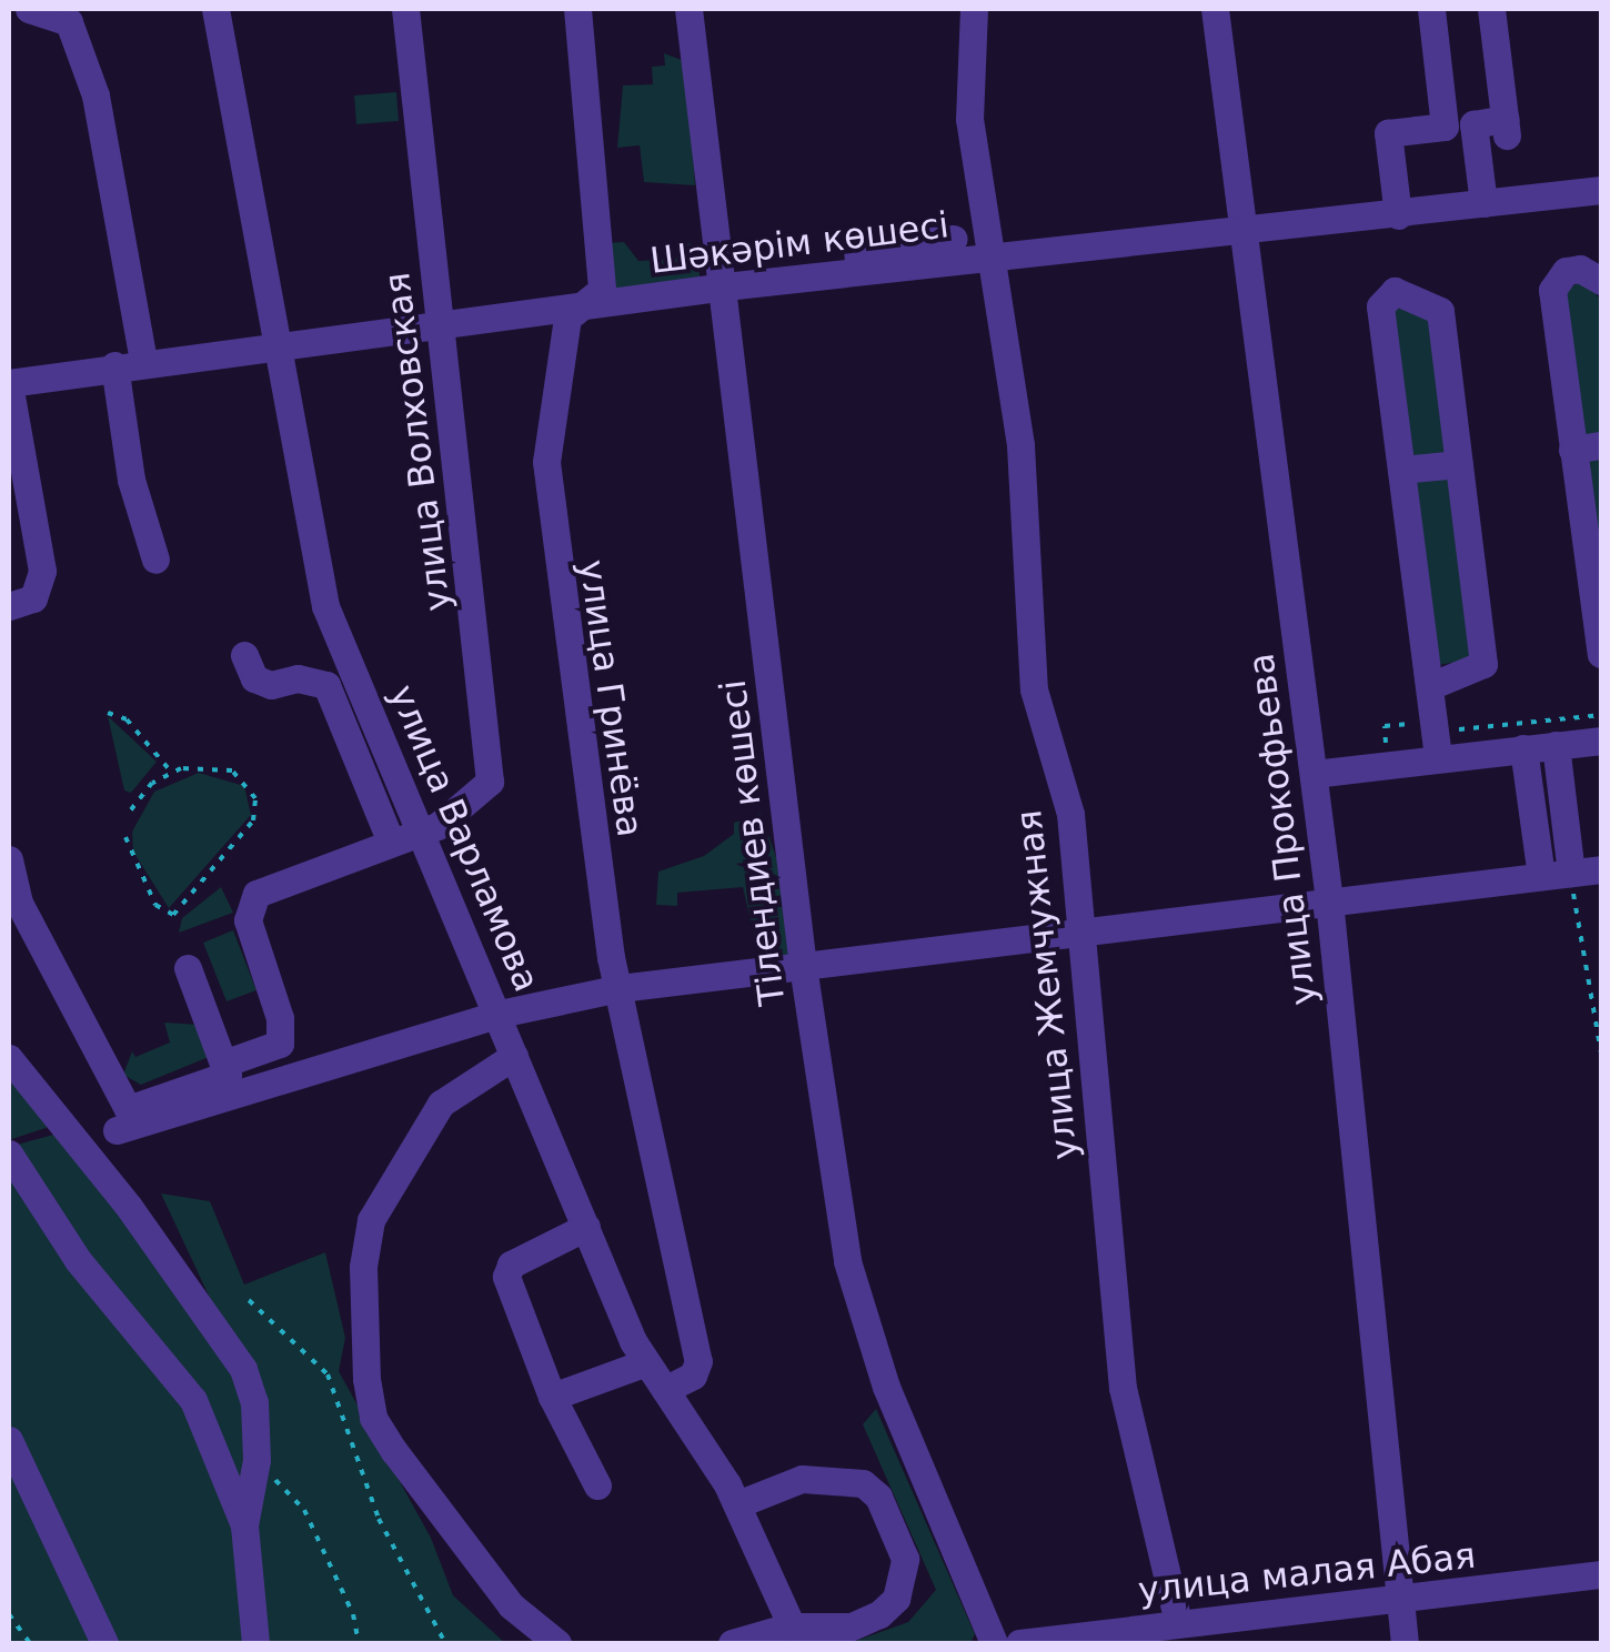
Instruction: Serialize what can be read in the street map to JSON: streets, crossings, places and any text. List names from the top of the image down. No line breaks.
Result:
{"streets":{"street":["Шәкәрім көшесі","улица Волховская","улица Гринёва","улица Прокофьева","улица Варламова","Тілендиев көшесі","улица Жемчужная","улица малая Абая"]},"crossings":[["Шәкәрім көшесі","улица Волховская"],["Шәкәрім көшесі","улица Гринёва"],["Шәкәрім көшесі","улица Прокофьева"],["Шәкәрім көшесі","улица Варламова"],["Шәкәрім көшесі","Тілендиев көшесі"],["Шәкәрім көшесі","улица Жемчужная"],["улица Волховская","улица Варламова"],["улица Гринёва","улица Варламова"],["улица Прокофьева","улица малая Абая"],["улица Жемчужная","улица малая Абая"]]}
